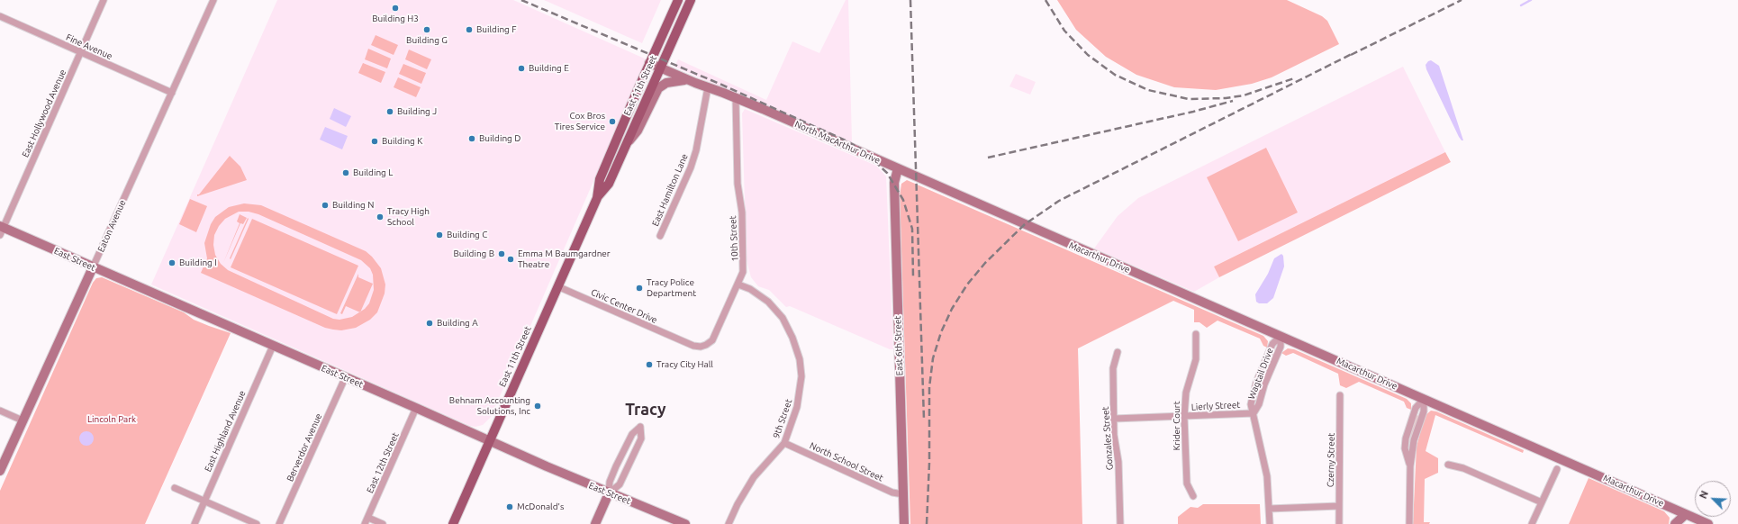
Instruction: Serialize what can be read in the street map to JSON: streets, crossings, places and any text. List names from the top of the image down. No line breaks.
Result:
{"streets":{"main road":["East 11th Street"],"street":["Fine Avenue","East Hollywood Avenue","North MacArthur Drive","East Hamilton Lane","Eaton Avenue","10th Street","Macarthur Drive","East Street","Civic Center Drive","East 6th Street","Wagtail Drive","Lierly Street","9th Street","Krider Court","East Highland Avenue","Gonzalez Street","Berverdor Avenue","Czerny Street","North School Street","East 12th Street"]},"crossings":[["Fine Avenue","East Hollywood Avenue"],["Fine Avenue","Eaton Avenue"],["East 11th Street","North MacArthur Drive"],["East 11th Street","East Street"],["East 11th Street","Civic Center Drive"],["East Hollywood Avenue","East Street"],["North MacArthur Drive","East Hamilton Lane"],["North MacArthur Drive","10th Street"],["North MacArthur Drive","Macarthur Drive"],["North MacArthur Drive","East 6th Street"],["Eaton Avenue","East Street"],["10th Street","Civic Center Drive"],["10th Street","9th Street"],["Macarthur Drive","Wagtail Drive"],["East Street","East Highland Avenue"],["East Street","Berverdor Avenue"],["East Street","East 12th Street"],["East 6th Street","North School Street"],["Wagtail Drive","Lierly Street"],["Lierly Street","Krider Court"],["Lierly Street","Gonzalez Street"],["9th Street","North School Street"]],"districts":["Tracy"],"parks":["Lincoln Park"],"places":["Building H3","Building G","Building F","Building E","Building J","Cox Bros Tires Service","Building D","Building K","Building L","Building N","Tracy High School","Building C","Building B","Emma M Baumgardner Theatre","Building I","Tracy Police Department","Building A","Tracy City Hall","Behnam Accounting Solutions, Inc","McDonald's"],"north":"top left"}
